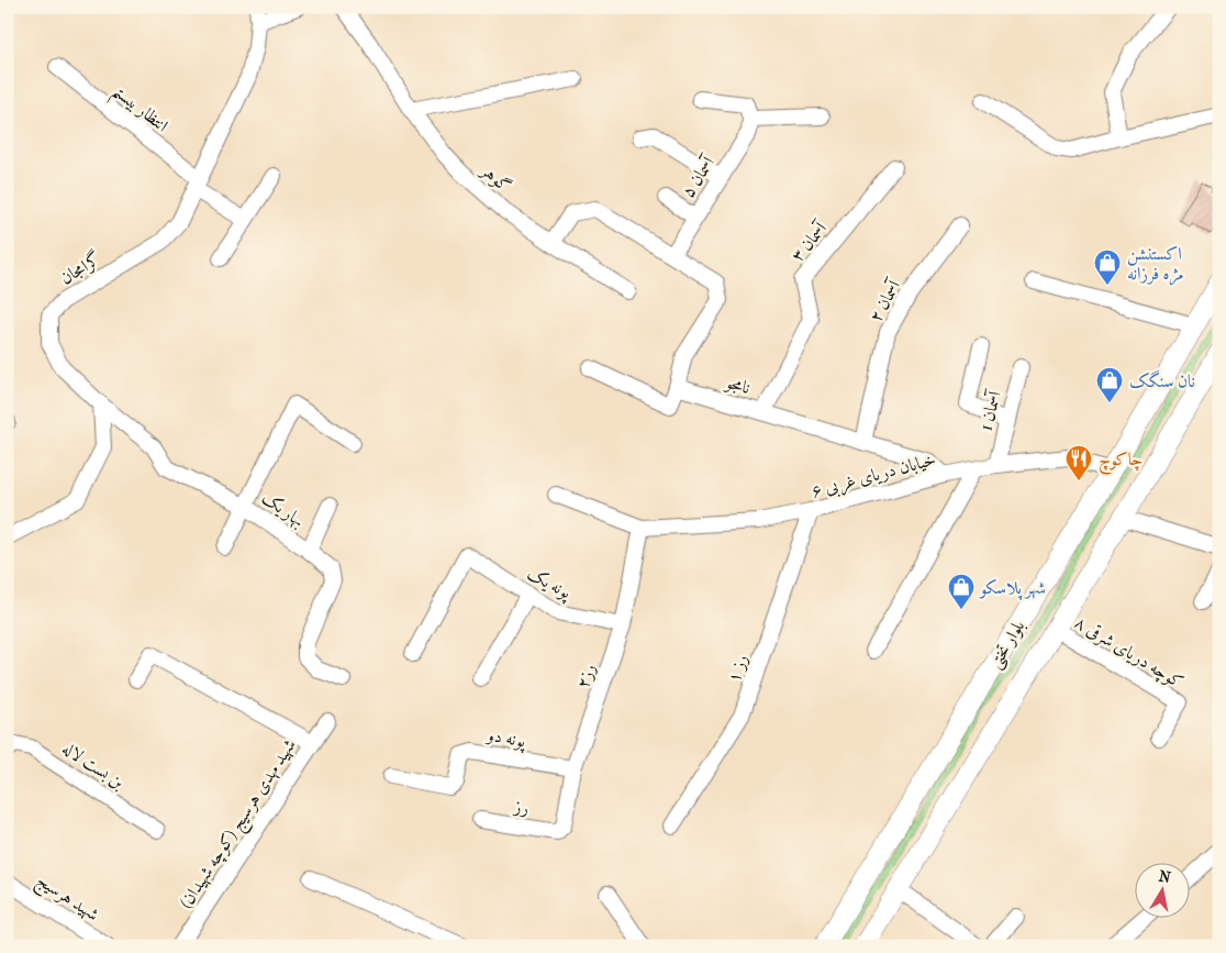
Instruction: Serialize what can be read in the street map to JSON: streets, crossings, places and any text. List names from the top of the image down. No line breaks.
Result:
{"streets":{"main road":["بلوار تختی"],"street":["انتظار بیستم","آسمان ۵","گوهر","آسمان ۳","گرامجان","آسمان ۲","نامجو","آسمان 1","خیابان دریای غربی ۶","بهار یک","پونه یک","کوچه دریای شرقی ۸","رز ۱","رز۲","پونه دو","بن بست لاله","رز","شهید مهدی هرسیج (کوچه شهیدان)","شهید هرسیج"]},"crossings":[["انتظار بیستم","گرامجان"],["آسمان ۳","نامجو"],["گرامجان","بهار یک"],["آسمان ۲","نامجو"],["نامجو","خیابان دریای غربی ۶"],["آسمان 1","خیابان دریای غربی ۶"],["خیابان دریای غربی ۶","بلوار تختی"],["خیابان دریای غربی ۶","رز ۱"],["خیابان دریای غربی ۶","رز۲"],["پونه یک","رز۲"],["بلوار تختی","کوچه دریای شرقی ۸"],["رز۲","پونه دو"],["رز۲","رز"]],"places":{"shop":["اکستنشن مژه فرزانه","نان سنگک","شهر پلاسکو"],"restaurant":["چاکوچ"]},"north":"top"}
